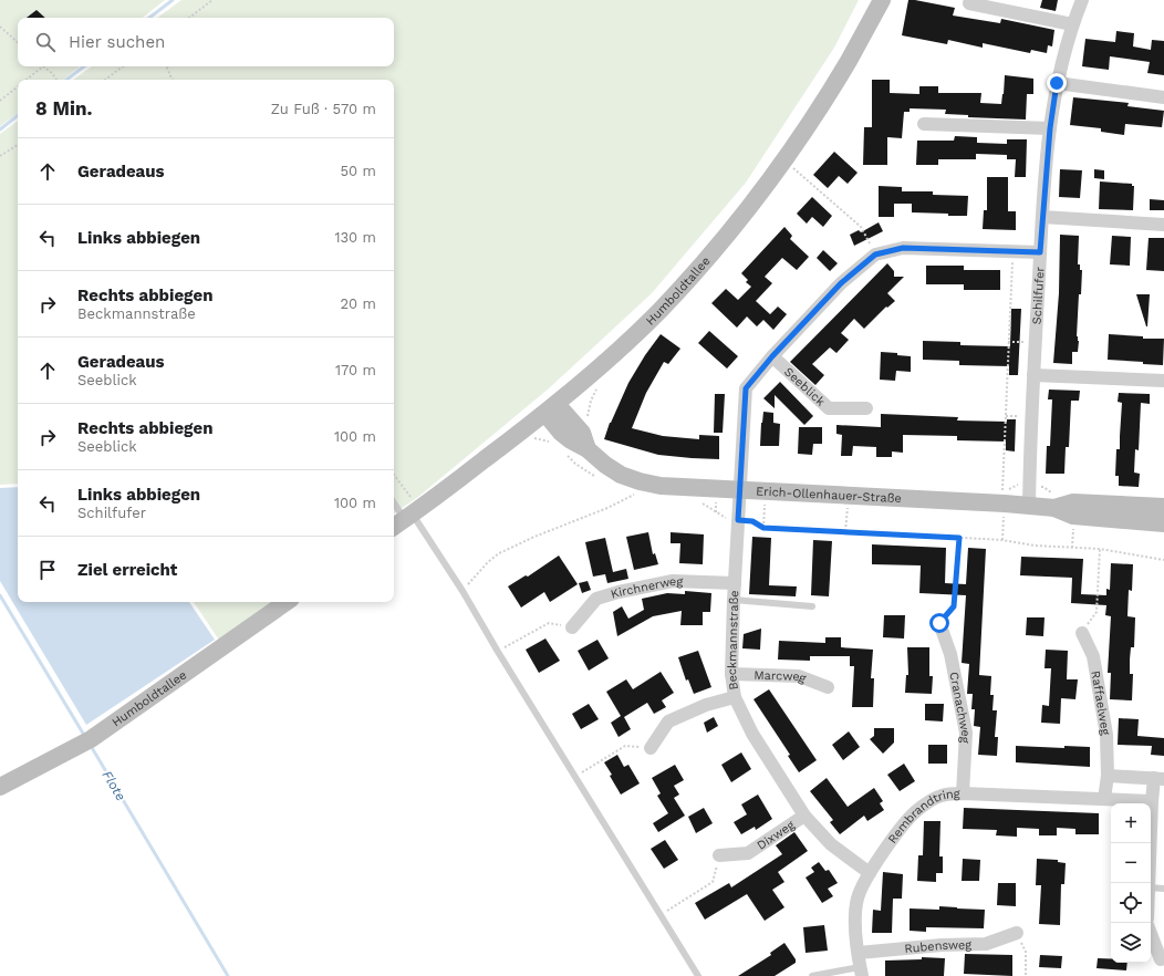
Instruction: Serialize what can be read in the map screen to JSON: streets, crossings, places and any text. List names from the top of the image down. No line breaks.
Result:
{"streets":{"street":["Humboldtallee","Schilfufer","Seeblick","Erich-Ollenhauer-Straße","Kirchnerweg","Beckmannstraße","Marcweg","Raffaelweg","Cranachweg","Rembrandtring","Dixweg","Rubensweg"]},"crossings":[["Humboldtallee","Erich-Ollenhauer-Straße"],["Schilfufer","Seeblick"],["Schilfufer","Erich-Ollenhauer-Straße"],["Seeblick","Erich-Ollenhauer-Straße"],["Seeblick","Beckmannstraße"],["Erich-Ollenhauer-Straße","Beckmannstraße"],["Kirchnerweg","Beckmannstraße"],["Beckmannstraße","Marcweg"],["Beckmannstraße","Rembrandtring"],["Beckmannstraße","Dixweg"],["Cranachweg","Rembrandtring"],["Rembrandtring","Rubensweg"]],"water":["Flote"],"page":{"search":"Hier suchen","heading":["8 Min.","Zu Fuß · 570 m"],"list":[["Geradeaus","50 m"],["Links abbiegen","130 m"],["Rechts abbiegen","Beckmannstraße","20 m"],["Geradeaus","Seeblick","170 m"],["Rechts abbiegen","Seeblick","100 m"],["Links abbiegen","Schilfufer","100 m"],"Ziel erreicht"],"map_buttons":["+","−"]}}
